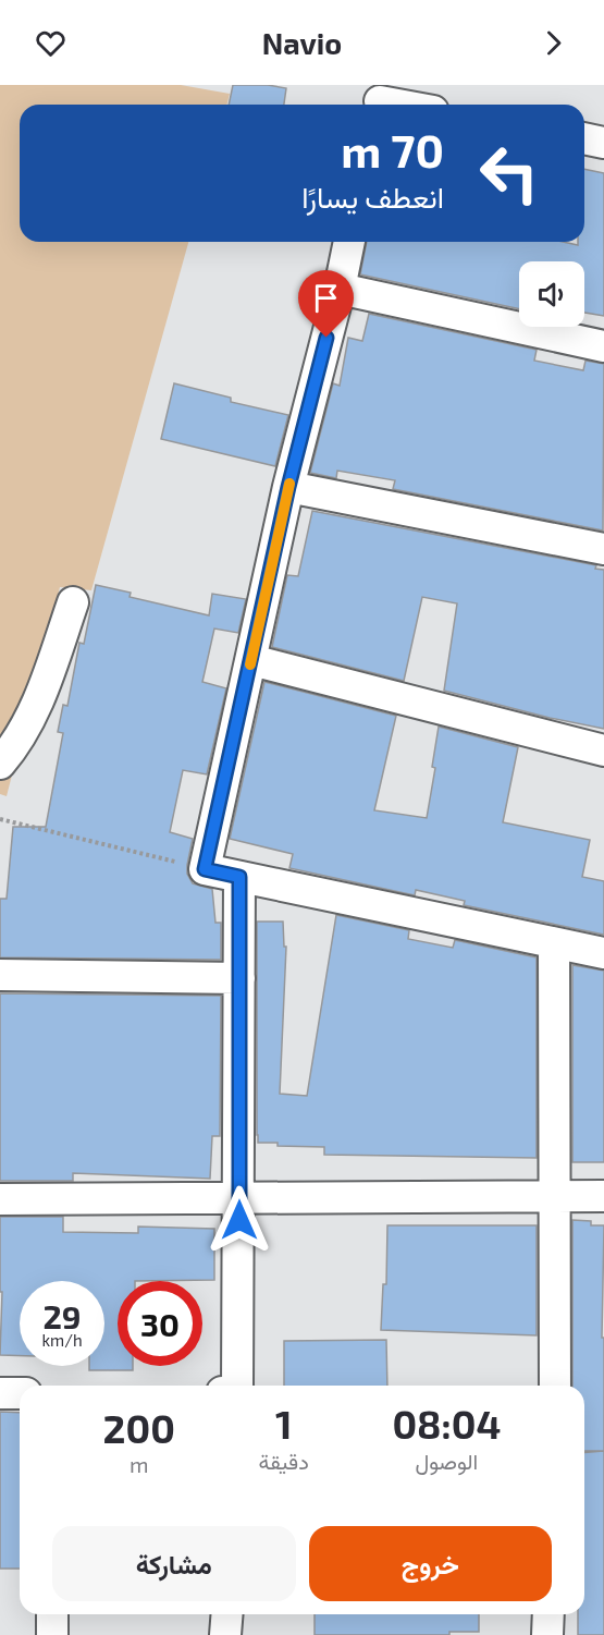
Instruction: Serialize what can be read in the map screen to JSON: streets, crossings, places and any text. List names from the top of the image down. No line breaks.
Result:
{"page":{"header":"Navio","turn":["70 m","انعطف يسارًا"],"speed":"29 km/h","limit":"30","eta":["08:04","الوصول","1","دقيقة","200","m"],"buttons":["خروج","مشاركة"]}}
